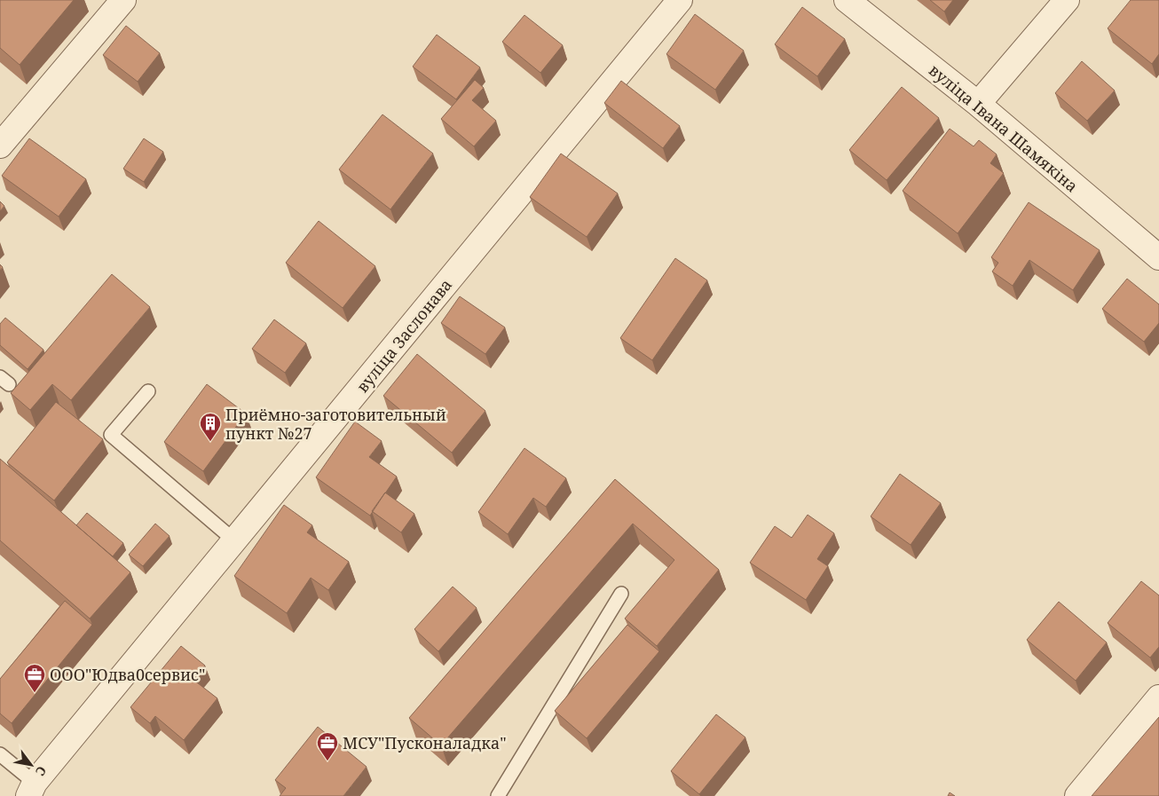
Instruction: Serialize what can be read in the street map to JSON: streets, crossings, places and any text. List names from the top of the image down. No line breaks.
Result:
{"streets":{"street":["вуліца Івана Шамякіна","вуліца Заслонава"]},"places":{"building":["Приёмно-заготовительный пункт №27"],"office":["ООО\"Юдва0сервис\"","МСУ\"Пусконаладка\""]},"north":"bottom right"}
